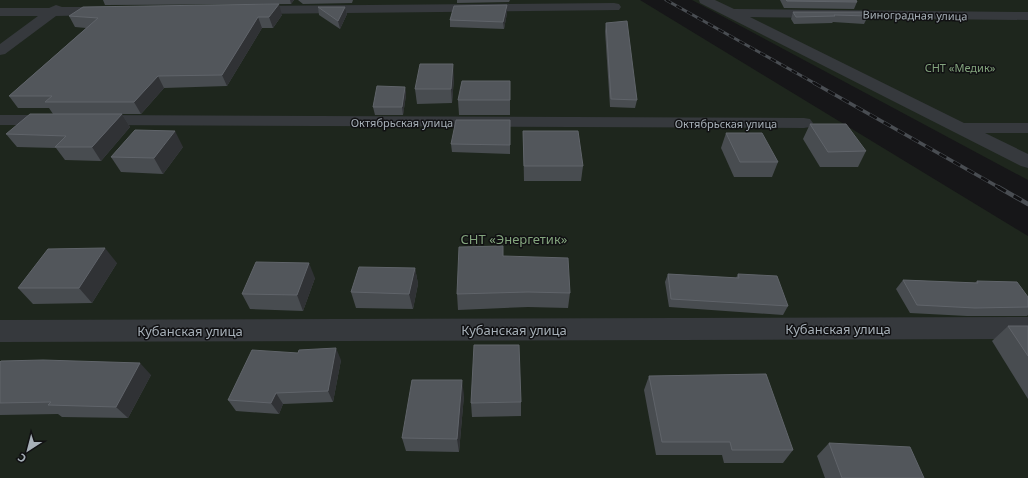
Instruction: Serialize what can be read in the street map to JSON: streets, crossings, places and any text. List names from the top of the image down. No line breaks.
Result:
{"streets":{"street":["Виноградная улица","Октябрьская улица","Кубанская улица"]},"parks":["СНТ «Медик»","СНТ «Энергетик»"],"north":"bottom left"}
